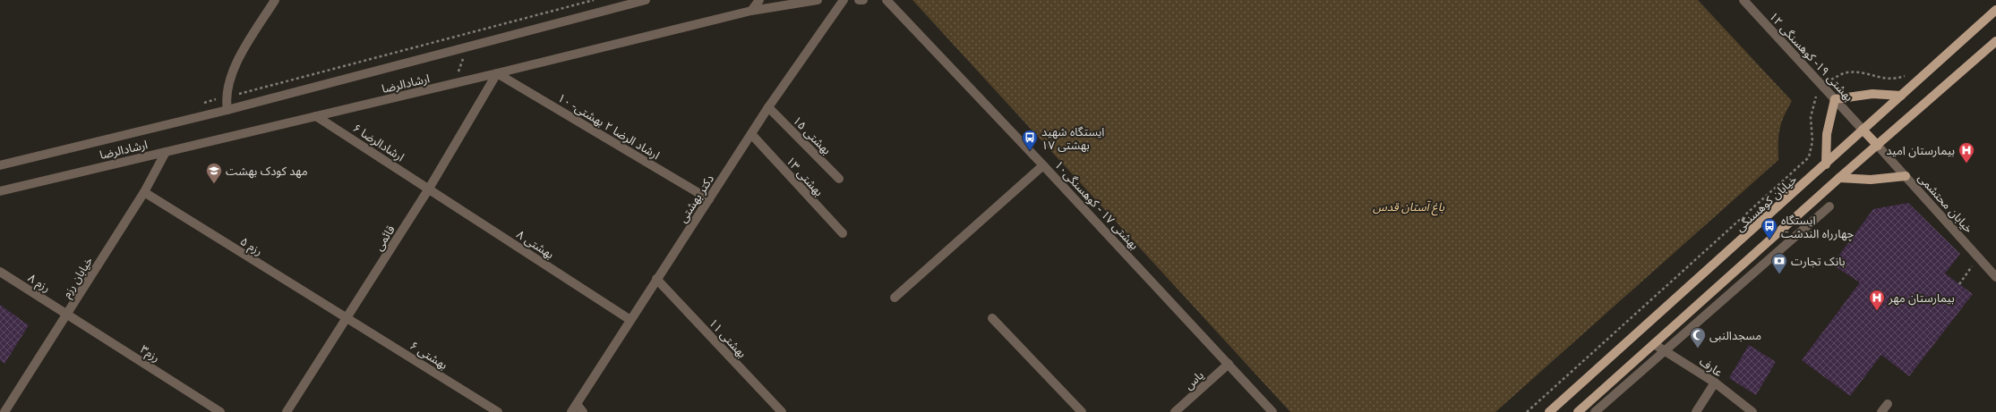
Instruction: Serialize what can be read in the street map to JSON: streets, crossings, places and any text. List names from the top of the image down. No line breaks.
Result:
{"streets":{"main road":["خیابان کوهسنگی"],"street":["بهشتی ۱۹- کوهسنگی ۱۲","ارشادالرضا","ارشاد الرضا ۲ بهشتی- ۱۰","بهشتی ۱۵","ارشادالرضا ۶","بهشتی ۱۳","دکتر بهشتی","خیابان محتشمی","بهشتی ۱۷ - کوهسنگی۱۰","قائمی","بهشتی ۸","رزم ۵","خیابان رزم","رزم ۸","بهشتی ۱۱","رزم۳","بهشتی ۶","عارف","یاس"]},"crossings":[["بهشتی ۱۹- کوهسنگی ۱۲","خیابان کوهسنگی"],["ارشادالرضا","ارشاد الرضا ۲ بهشتی- ۱۰"],["ارشادالرضا","ارشادالرضا ۶"],["ارشادالرضا","قائمی"],["ارشادالرضا","خیابان رزم"],["ارشاد الرضا ۲ بهشتی- ۱۰","دکتر بهشتی"],["ارشاد الرضا ۲ بهشتی- ۱۰","قائمی"],["بهشتی ۱۵","دکتر بهشتی"],["ارشادالرضا ۶","قائمی"],["ارشادالرضا ۶","بهشتی ۸"],["بهشتی ۱۳","دکتر بهشتی"],["دکتر بهشتی","بهشتی ۸"],["دکتر بهشتی","بهشتی ۱۱"],["بهشتی ۱۷ - کوهسنگی۱۰","یاس"],["قائمی","بهشتی ۸"],["قائمی","رزم ۵"],["قائمی","بهشتی ۶"],["رزم ۵","خیابان رزم"],["رزم ۵","بهشتی ۶"],["خیابان رزم","رزم ۸"],["خیابان رزم","رزم۳"],["رزم ۸","رزم۳"]],"parks":["باغ آستان قدس"],"places":{"bus stop":["ایستگاه شهید بهشتی ۱۷","ایستگاه چهارراه الندشت"],"hospital":["بیمارستان امید","بیمارستان مهر"],"school or university":["مهد کودک بهشت"],"bank":["بانک تجارت"],"mosque":["مسجدالنبی"]}}
